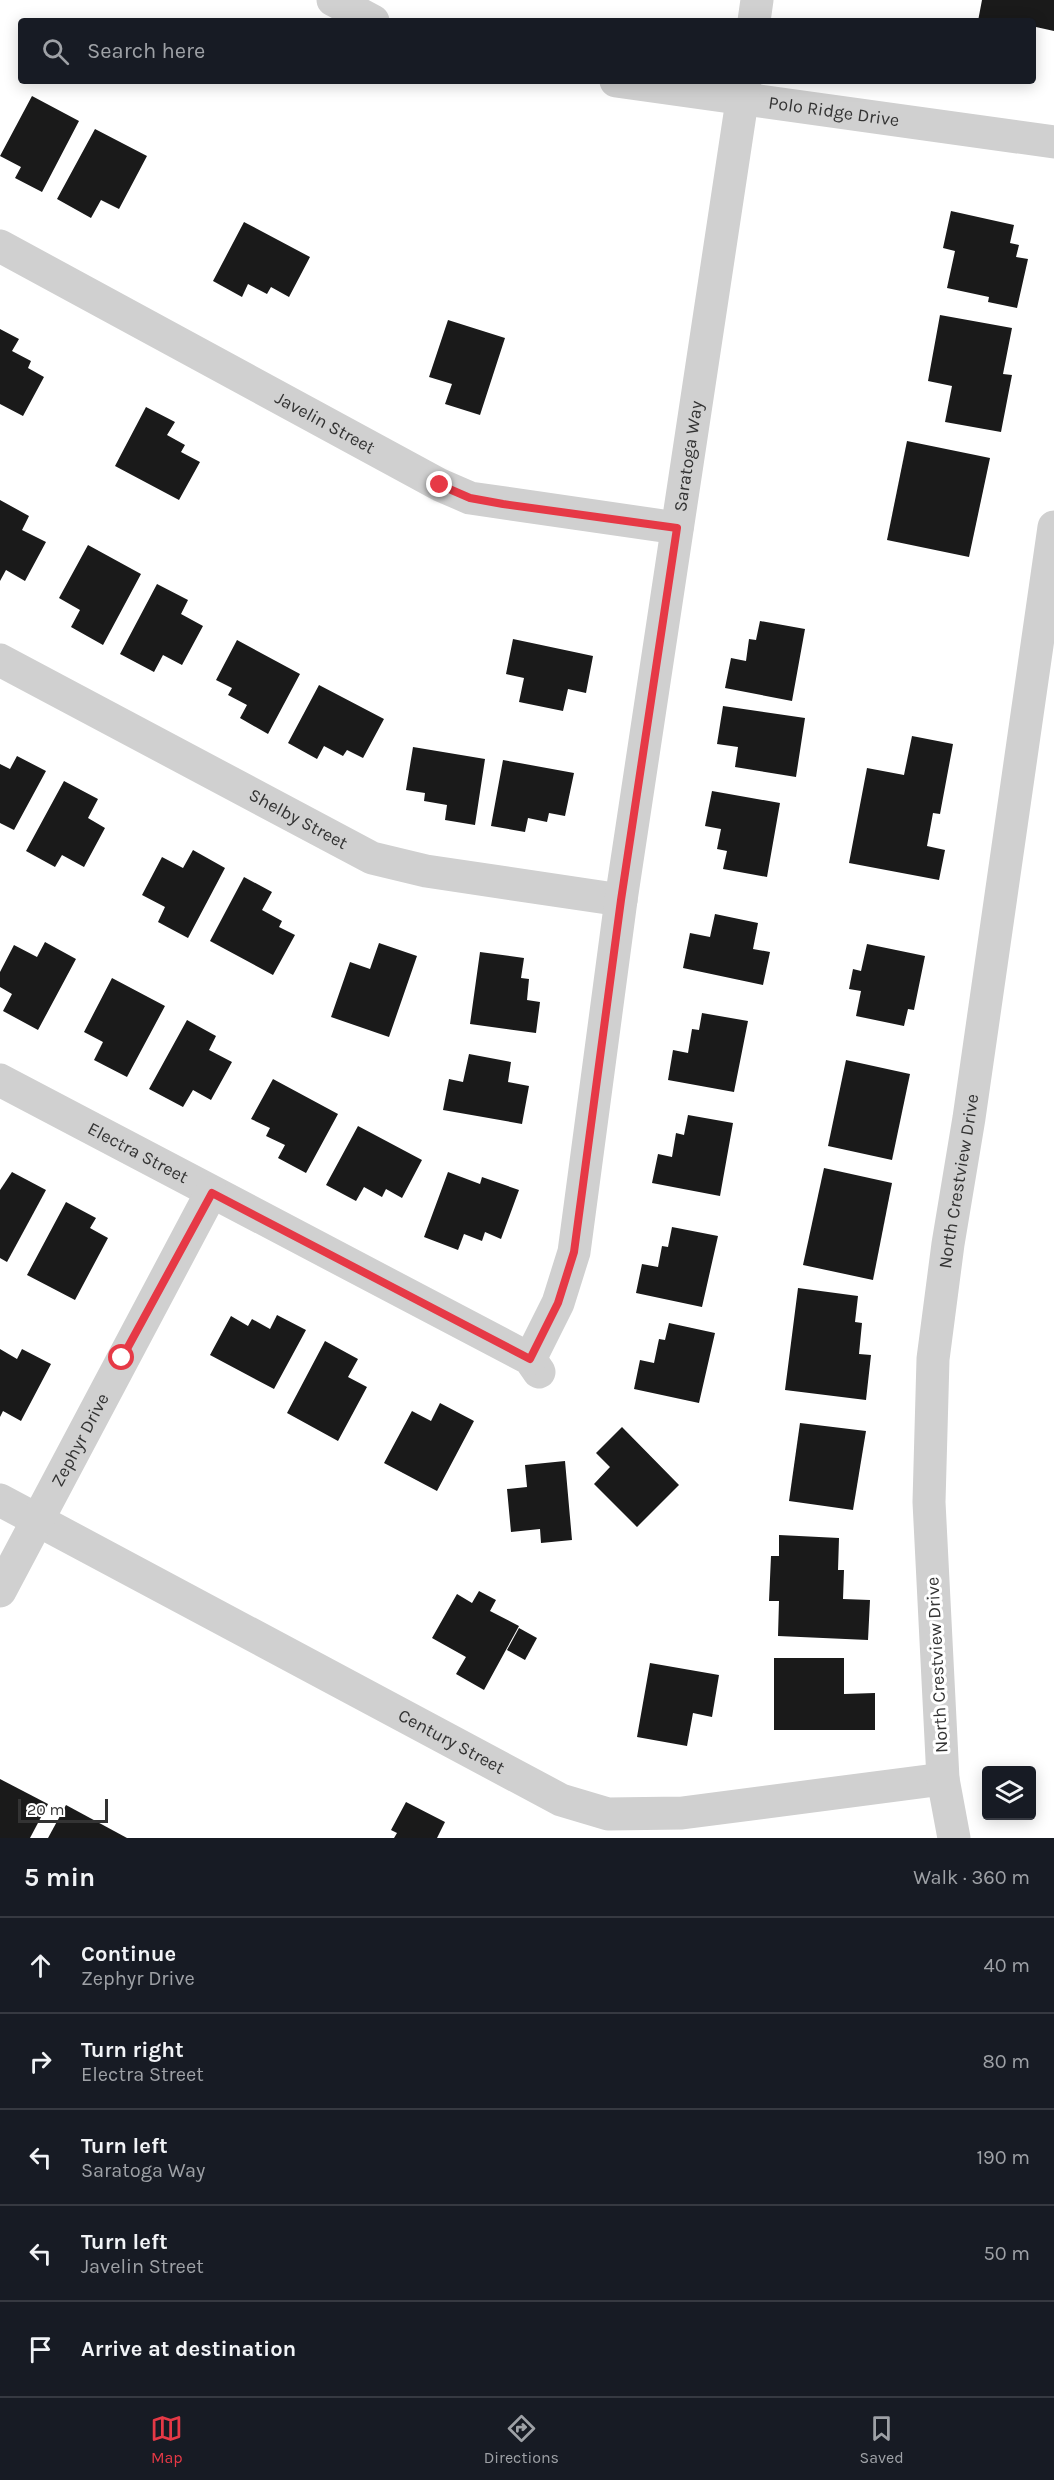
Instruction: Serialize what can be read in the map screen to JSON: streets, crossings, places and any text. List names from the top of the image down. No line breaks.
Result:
{"streets":{"street":["Polo Ridge Drive","Javelin Street","Saratoga Way","Shelby Street","Electra Street","North Crestview Drive","Zephyr Drive","Century Street"]},"crossings":[["Polo Ridge Drive","Saratoga Way"],["Javelin Street","Saratoga Way"],["Saratoga Way","Shelby Street"],["Saratoga Way","Electra Street"],["Electra Street","Zephyr Drive"],["North Crestview Drive","Century Street"],["Zephyr Drive","Century Street"]],"scale_bar":"20 m","page":{"search":"Search here","scale":"20 m","heading":["5 min","Walk · 360 m"],"list":[["Continue","Zephyr Drive","40 m"],["Turn right","Electra Street","80 m"],["Turn left","Saratoga Way","190 m"],["Turn left","Javelin Street","50 m"],"Arrive at destination"],"nav":["Map","Directions","Saved"]}}
